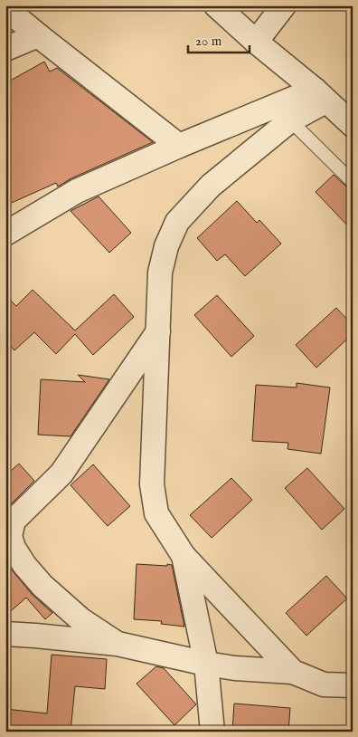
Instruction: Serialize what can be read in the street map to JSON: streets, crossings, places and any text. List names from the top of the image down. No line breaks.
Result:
{"scale_bar":"20 m"}
